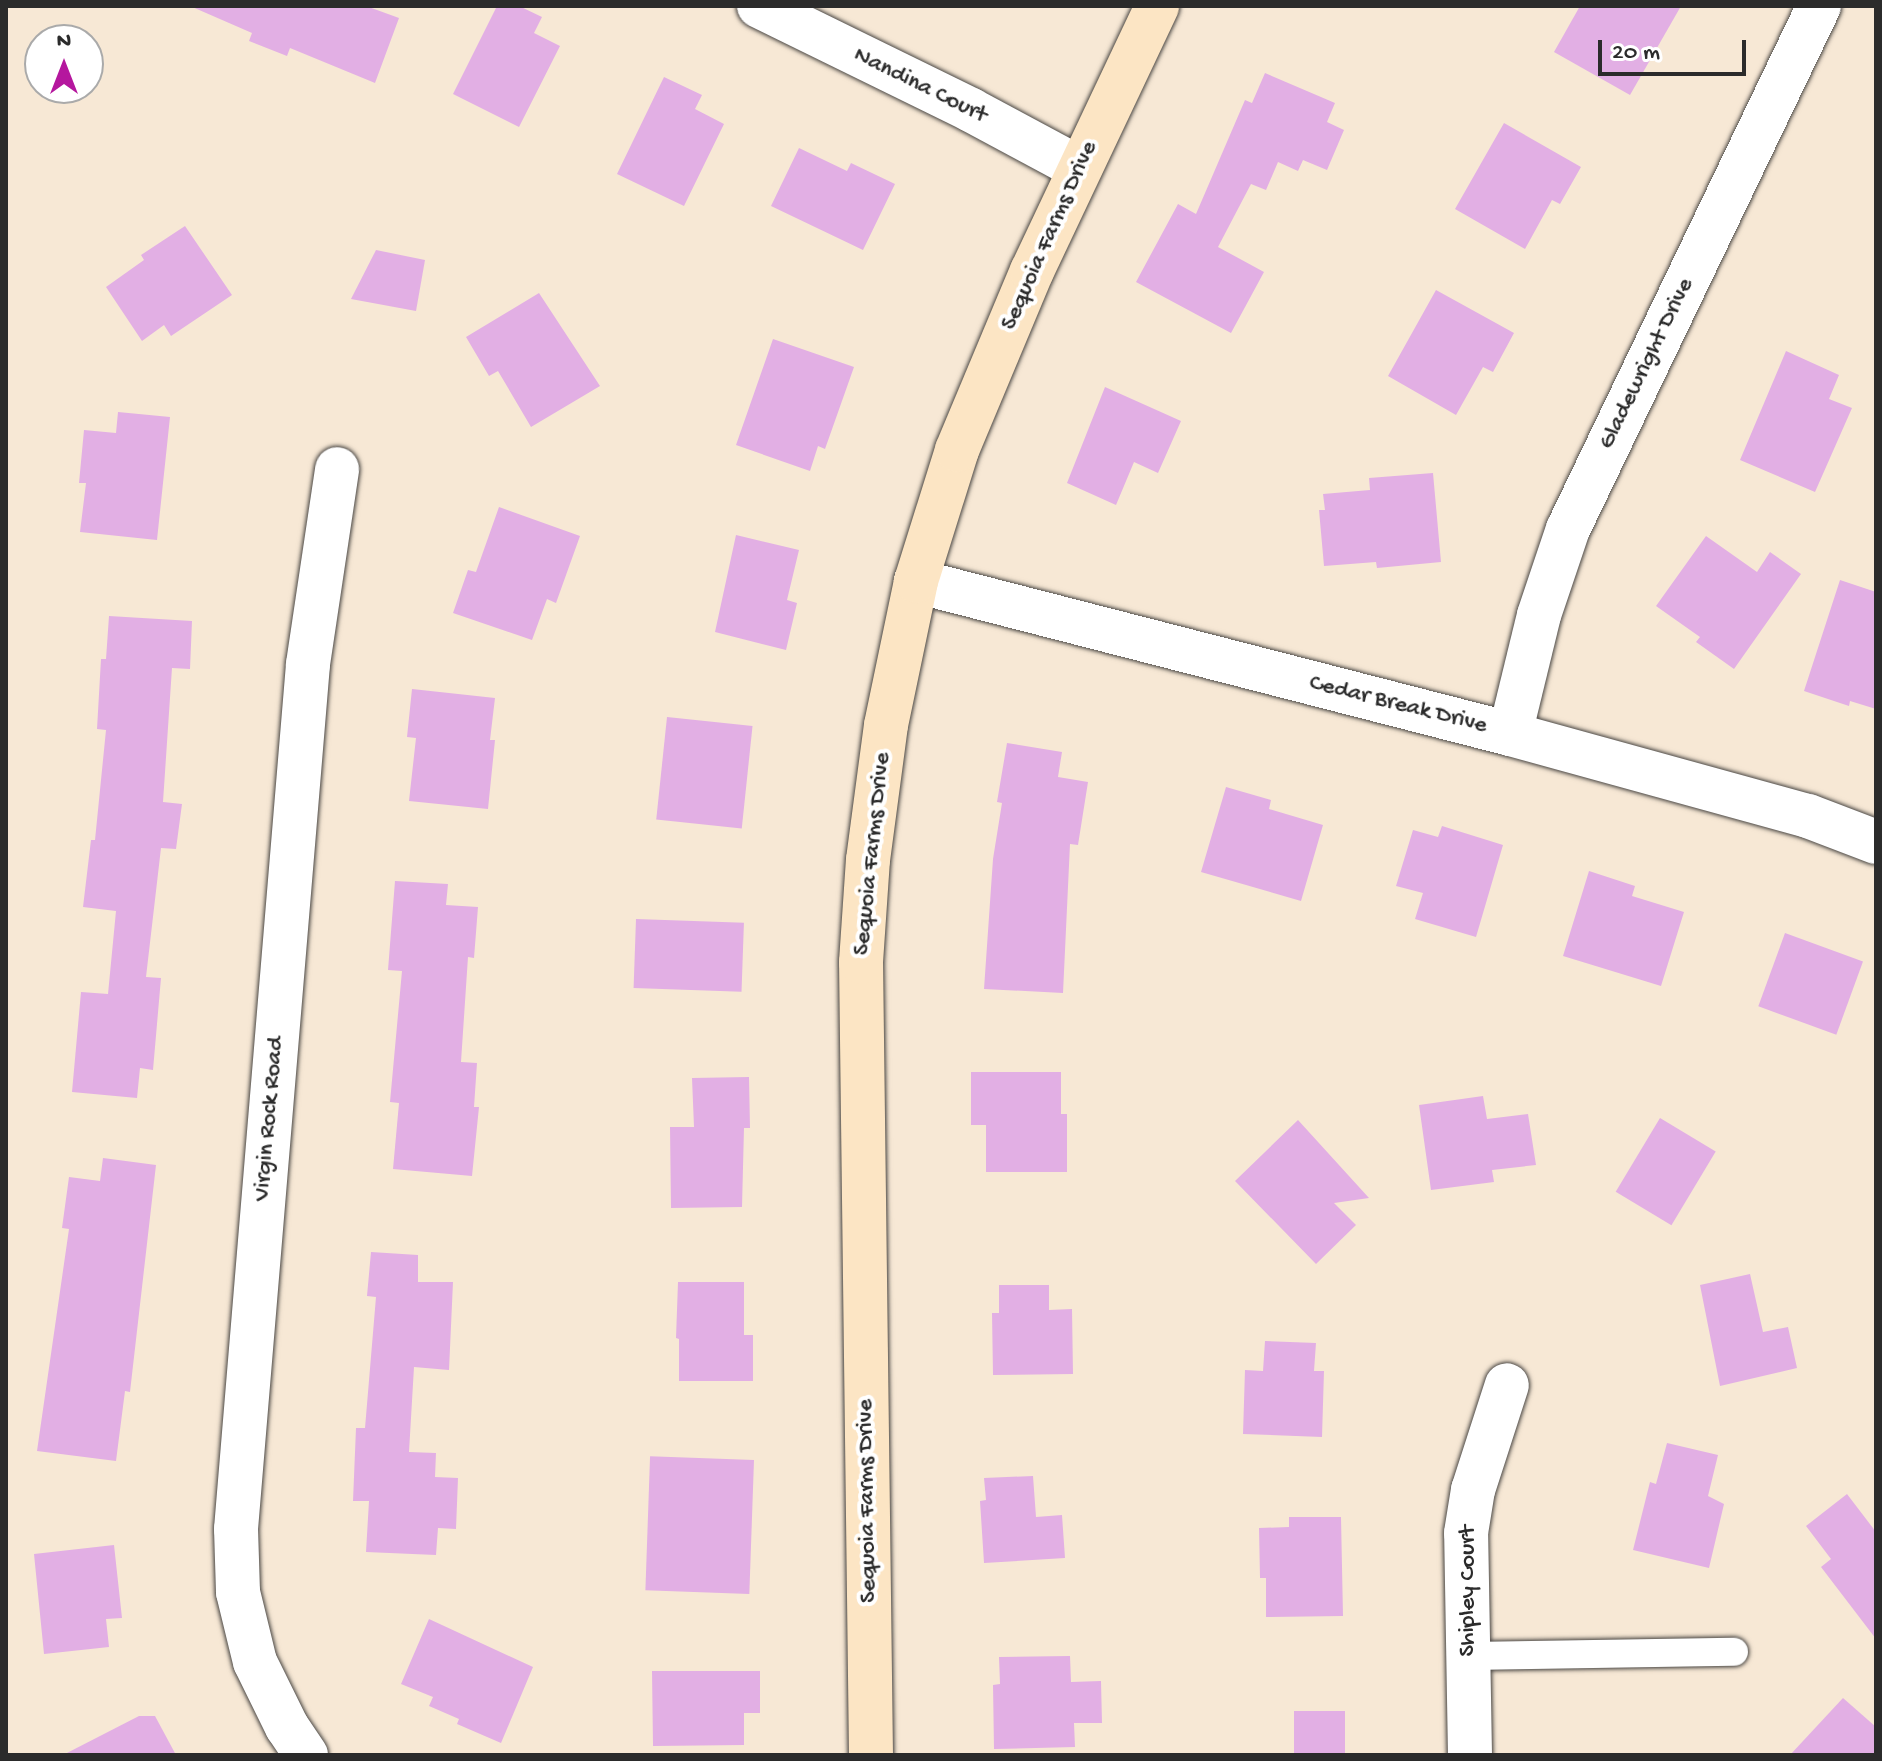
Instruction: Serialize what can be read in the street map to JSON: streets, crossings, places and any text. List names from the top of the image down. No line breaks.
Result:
{"streets":{"street":["Nandina Court","Sequoia Farms Drive","Gladewright Drive","Cedar Break Drive","Virgin Rock Road","Shipley Court"]},"crossings":[["Nandina Court","Sequoia Farms Drive"],["Sequoia Farms Drive","Cedar Break Drive"],["Gladewright Drive","Cedar Break Drive"]],"scale_bar":"20 m","north":"top"}
